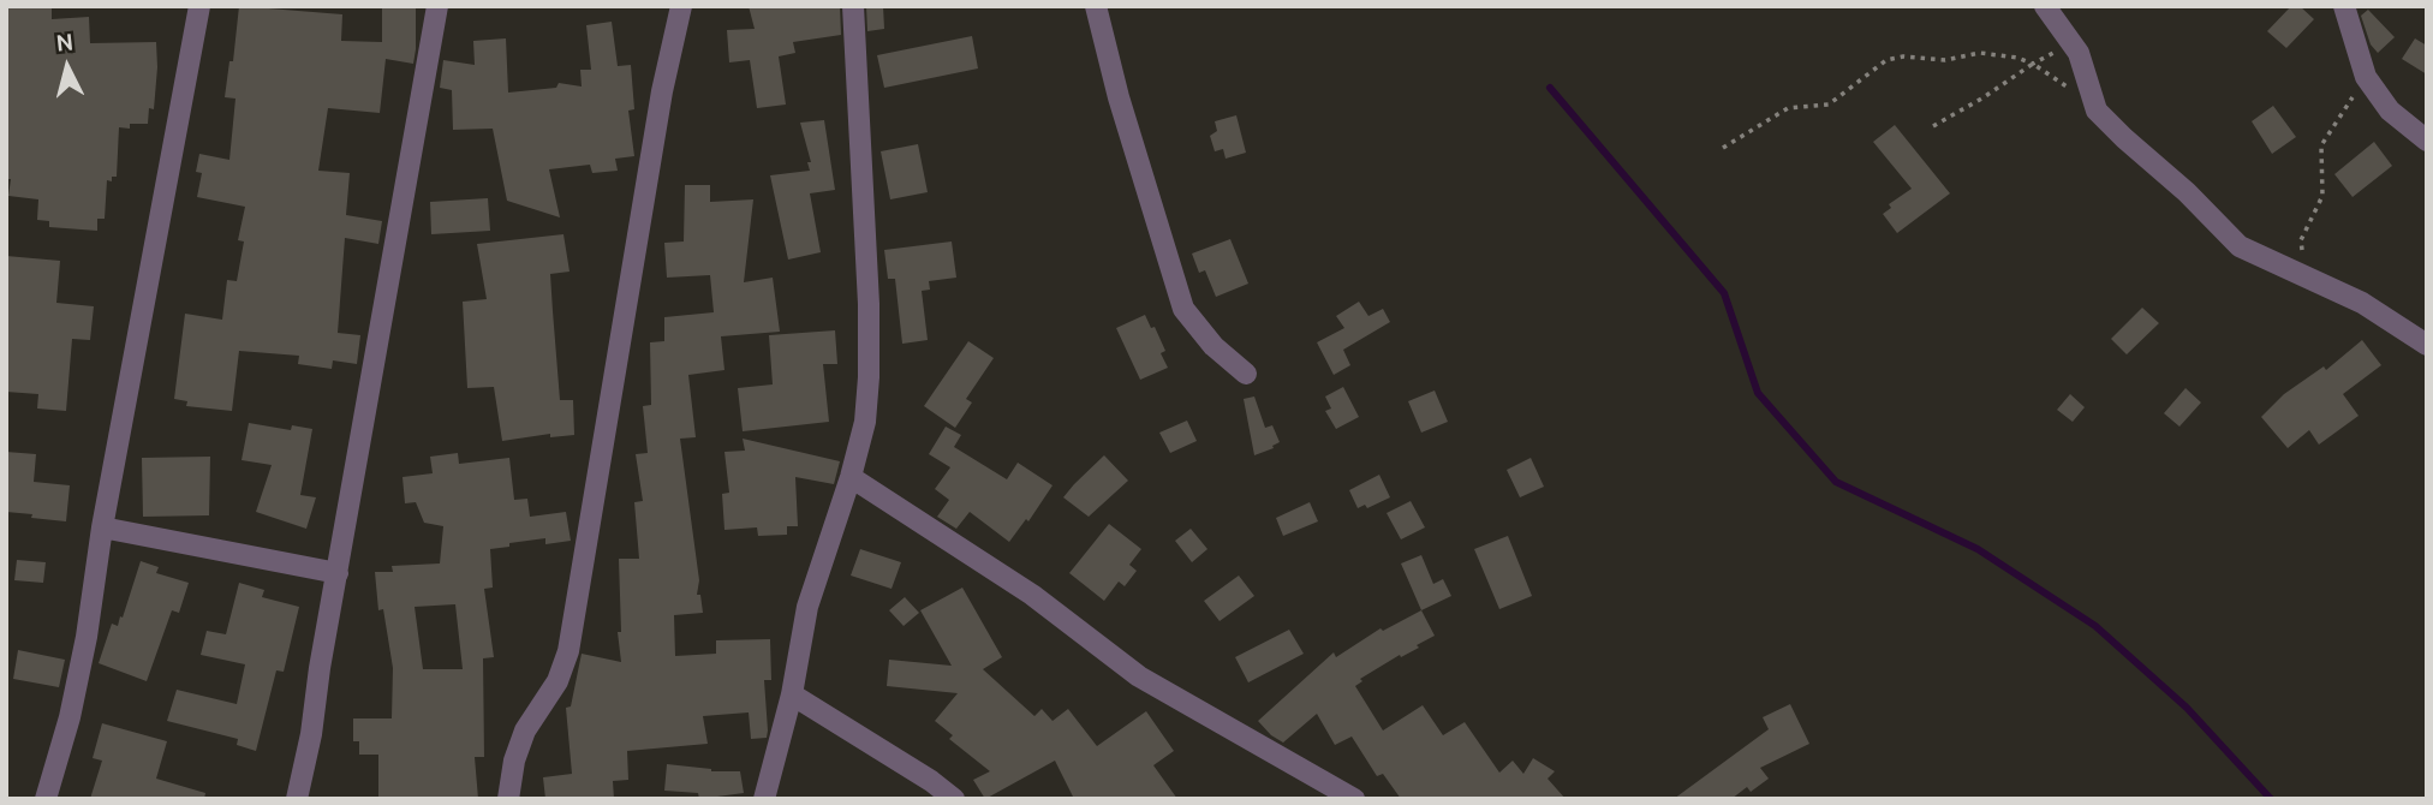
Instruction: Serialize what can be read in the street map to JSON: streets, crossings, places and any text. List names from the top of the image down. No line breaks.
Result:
{"north":"top"}
